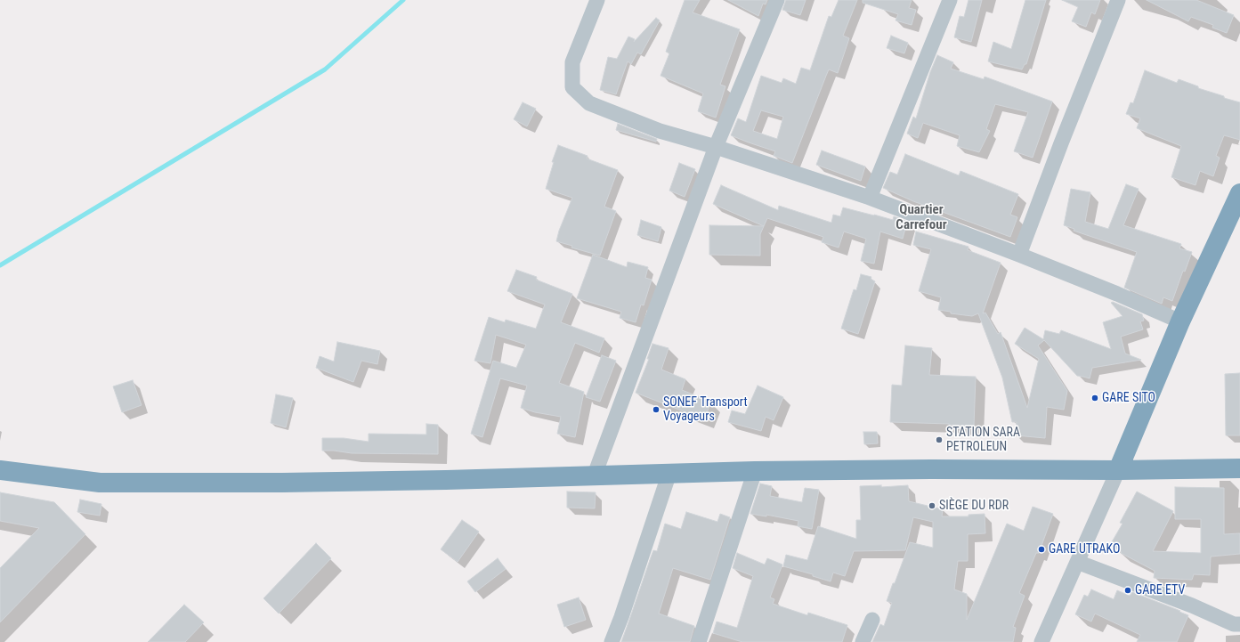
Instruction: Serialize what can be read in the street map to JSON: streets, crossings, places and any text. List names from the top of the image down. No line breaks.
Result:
{"districts":["Quartier Carrefour"],"places":["GARE SITO","SONEF Transport Voyageurs","STATION SARA PETROLEUN","SIÈGE DU RDR","GARE UTRAKO","GARE ETV"]}
